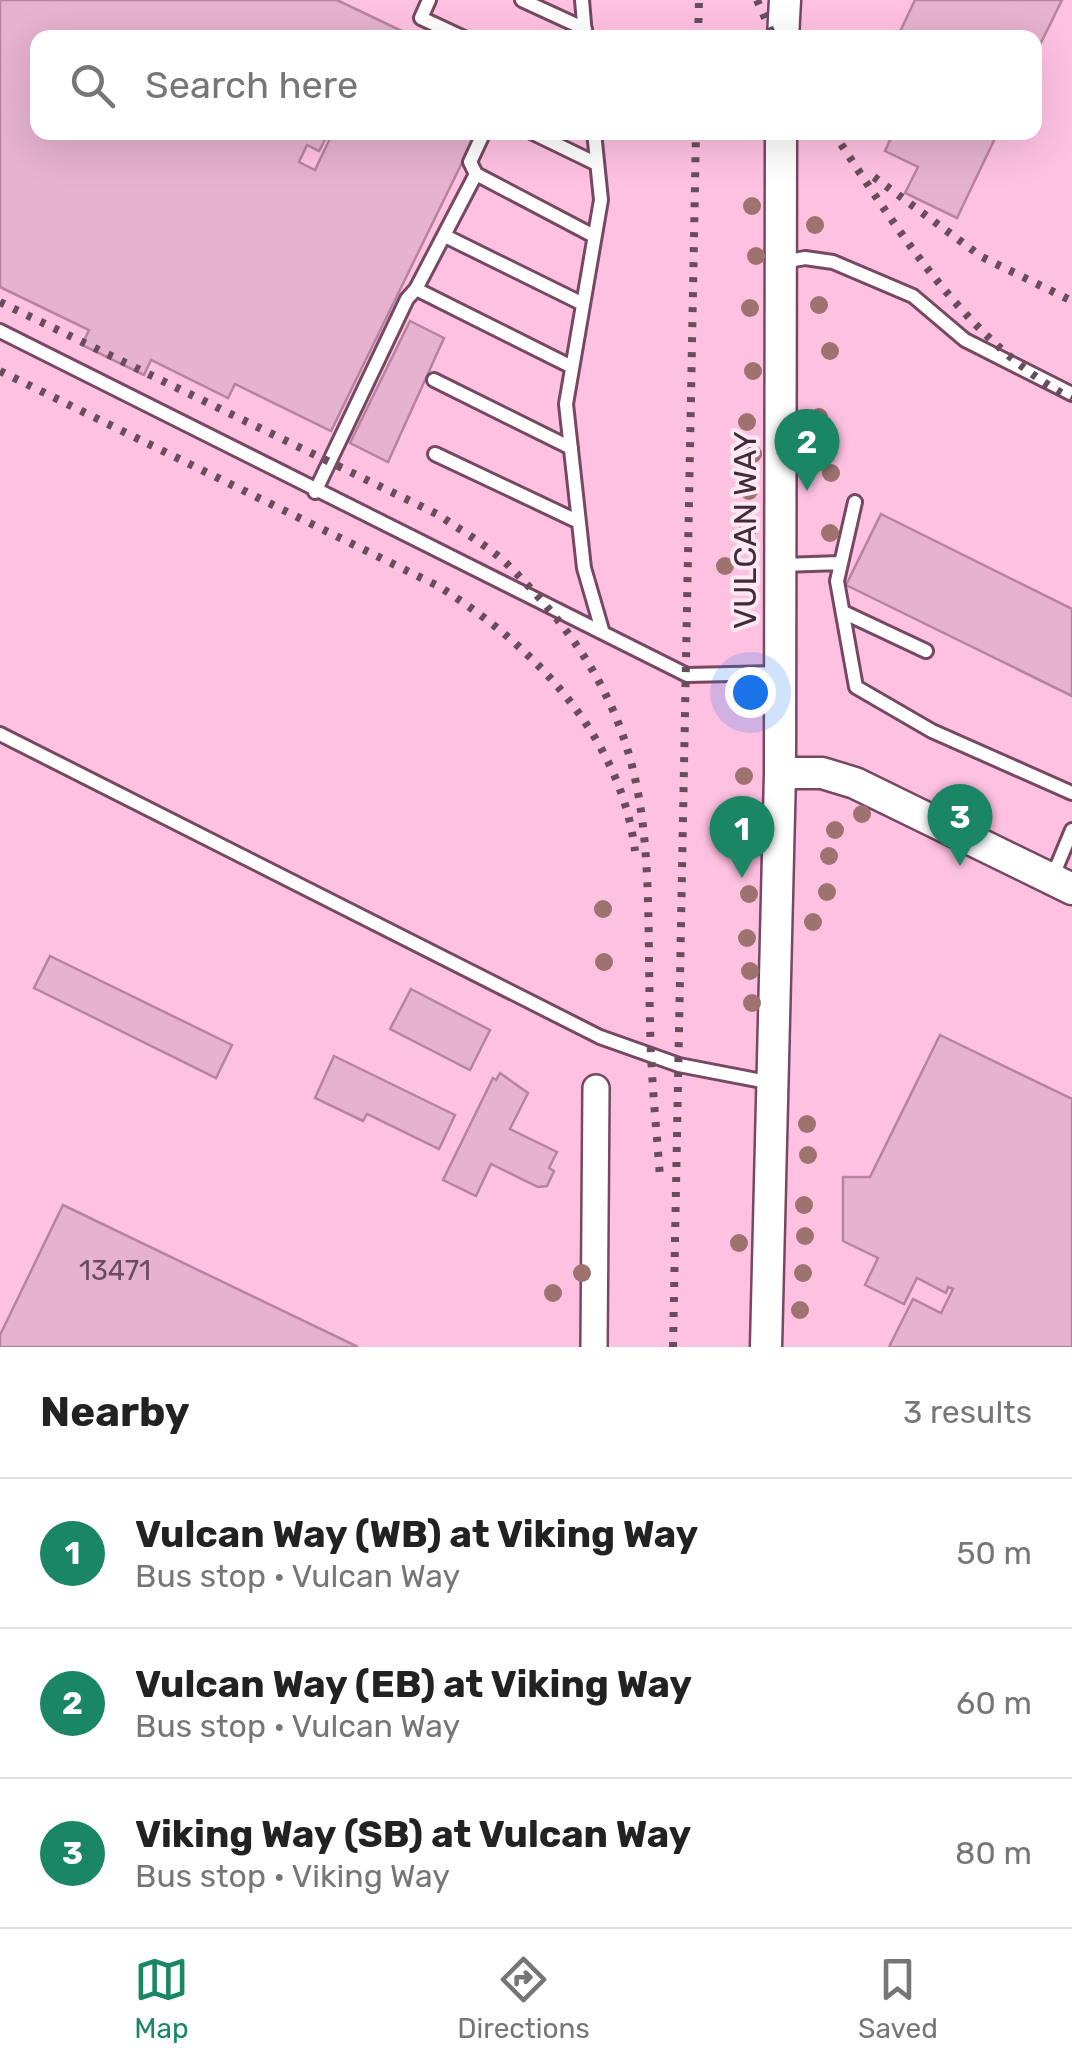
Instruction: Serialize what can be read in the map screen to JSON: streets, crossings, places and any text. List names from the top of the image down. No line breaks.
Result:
{"streets":{"street":["VULCAN WAY"]},"house_numbers":["13471"],"page":{"search":"Search here","pins":["2","3","1"],"heading":["Nearby","3 results"],"list":[{"mark":"1","name":"Vulcan Way (WB) at Viking Way","note":"Bus stop · Vulcan Way","value":"50 m"},{"mark":"2","name":"Vulcan Way (EB) at Viking Way","note":"Bus stop · Vulcan Way","value":"60 m"},{"mark":"3","name":"Viking Way (SB) at Vulcan Way","note":"Bus stop · Viking Way","value":"80 m"}],"nav":["Map","Directions","Saved"]}}
